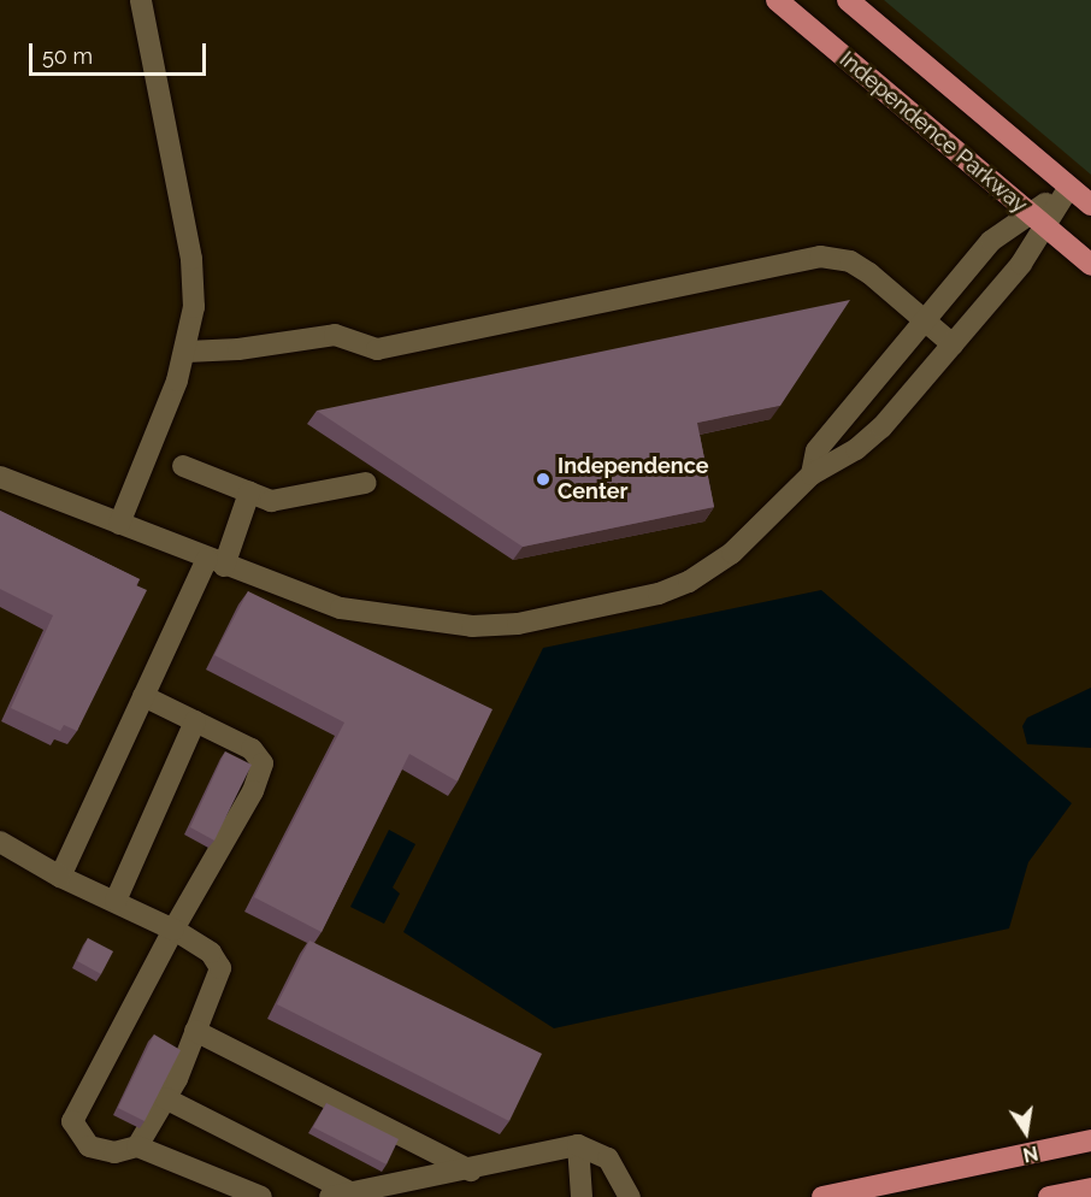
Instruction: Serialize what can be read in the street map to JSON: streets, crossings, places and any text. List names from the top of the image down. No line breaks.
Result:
{"streets":{"main road":["Independence Parkway"]},"places":["Independence Center"],"scale_bar":"50 m","north":"bottom"}
